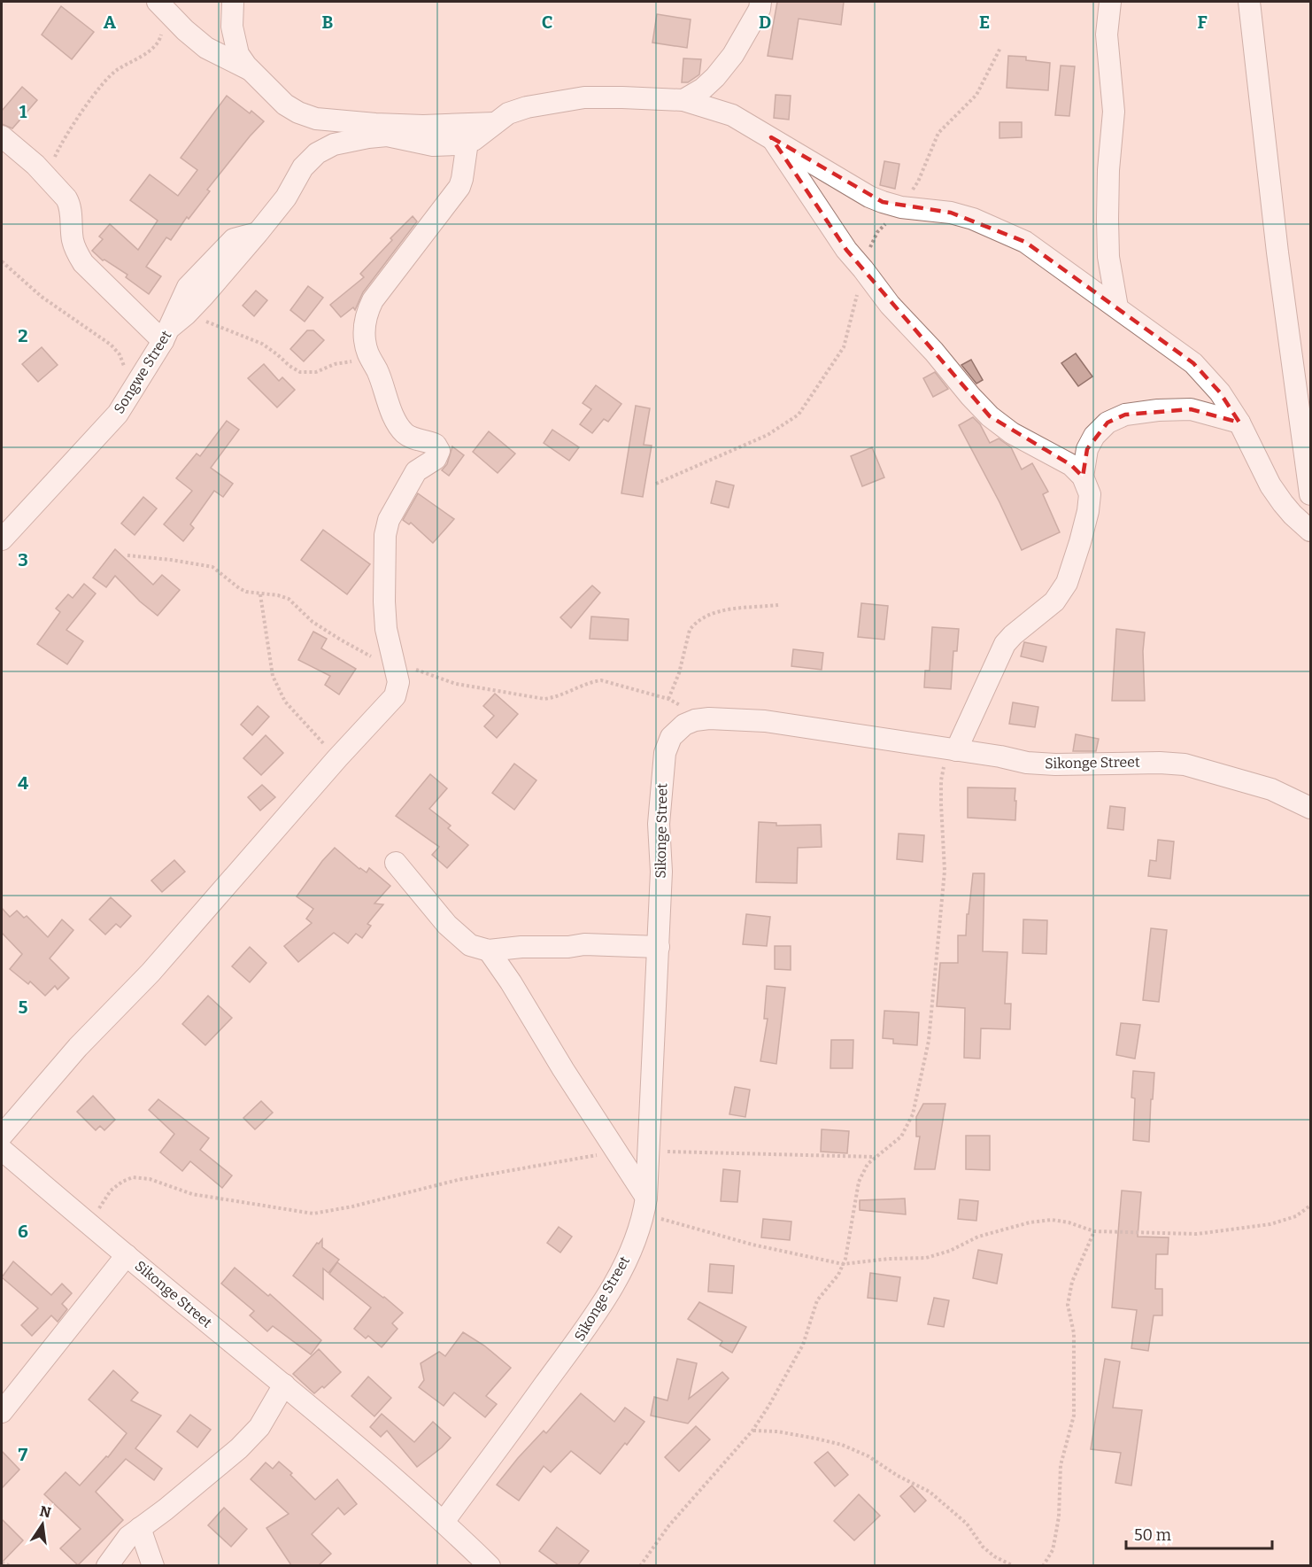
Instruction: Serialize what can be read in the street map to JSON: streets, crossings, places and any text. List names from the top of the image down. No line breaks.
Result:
{"streets":{"street":["Songwe Street","Sikonge Street"]},"scale_bar":"50 m","north":"top","grid":{"columns":["A","B","C","D","E","F"],"rows":["1","2","3","4","5","6","7"]}}
